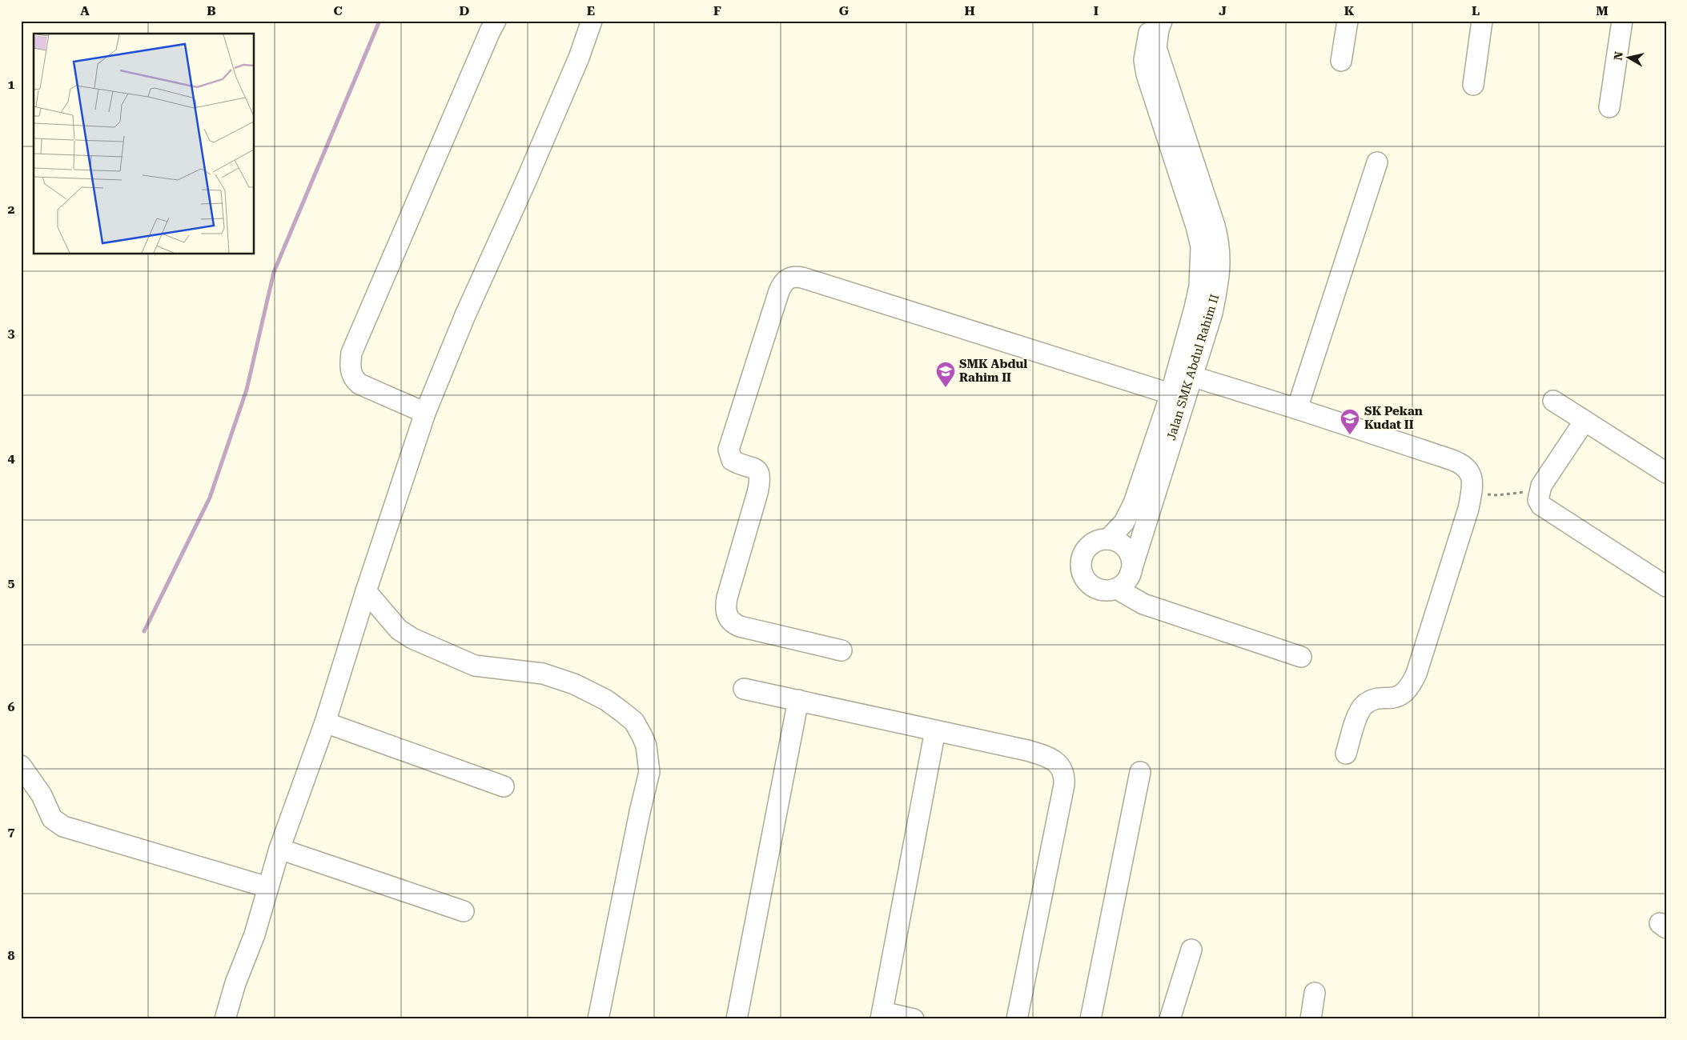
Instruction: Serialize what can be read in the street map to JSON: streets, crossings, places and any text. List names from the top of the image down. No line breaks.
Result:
{"streets":{"street":["Jalan SMK Abdul Rahim II"]},"places":{"school or university":["SMK Abdul Rahim II","SK Pekan Kudat II"]},"north":"left","grid":{"columns":["A","B","C","D","E","F","G","H","I","J","K","L","M"],"rows":["1","2","3","4","5","6","7","8"]}}
